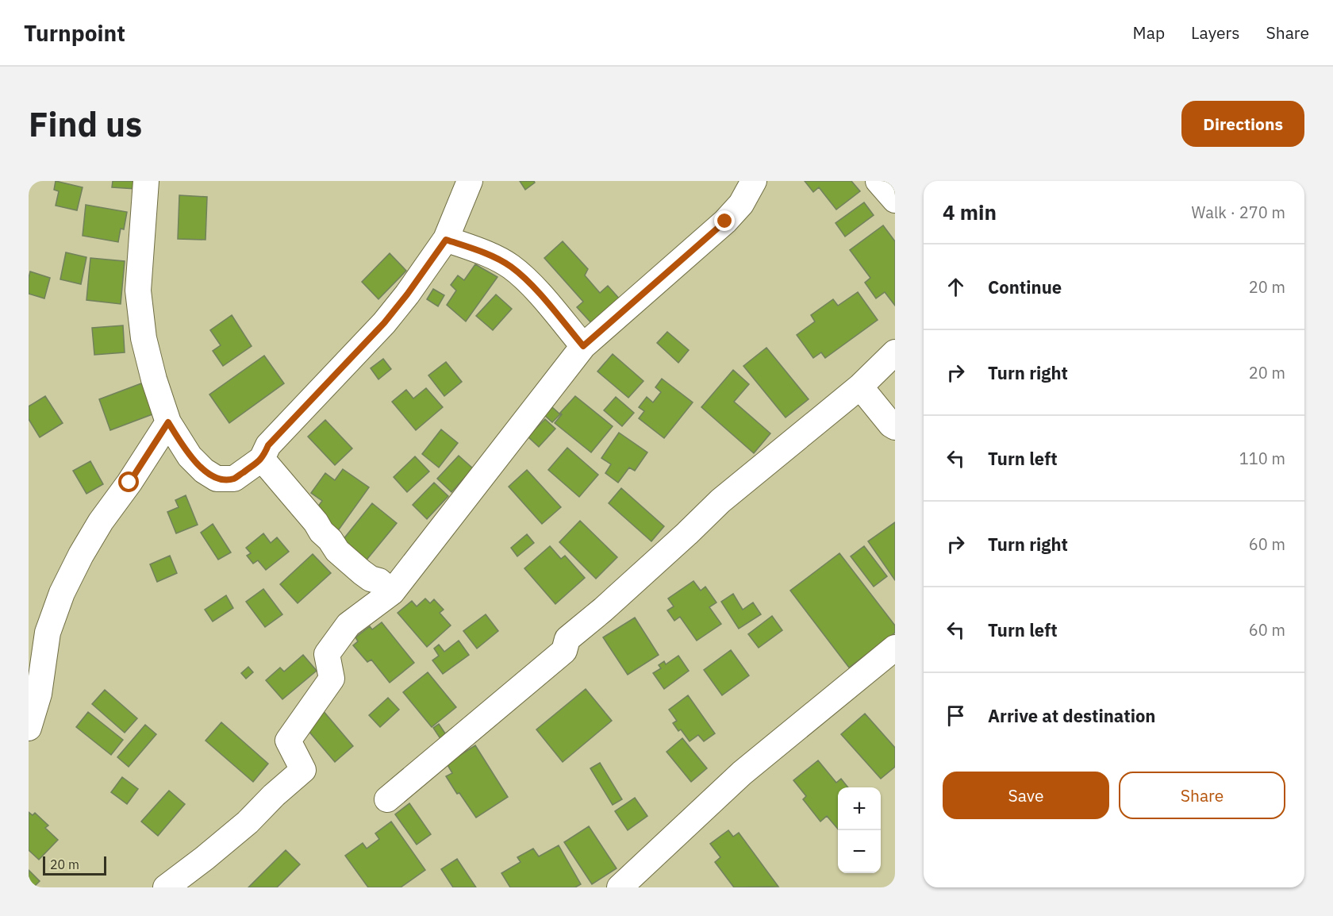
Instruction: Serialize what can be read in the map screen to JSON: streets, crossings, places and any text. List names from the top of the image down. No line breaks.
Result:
{"scale_bar":"20 m","page":{"header":"Turnpoint","nav":["Map","Layers","Share"],"buttons":["Directions",["Save","Share"]],"title":"Find us","heading":["4 min","Walk · 270 m"],"list":[["Continue","20 m"],["Turn right","20 m"],["Turn left","110 m"],["Turn right","60 m"],["Turn left","60 m"],"Arrive at destination"],"map_buttons":["+","−"],"scale":"20 m"}}
